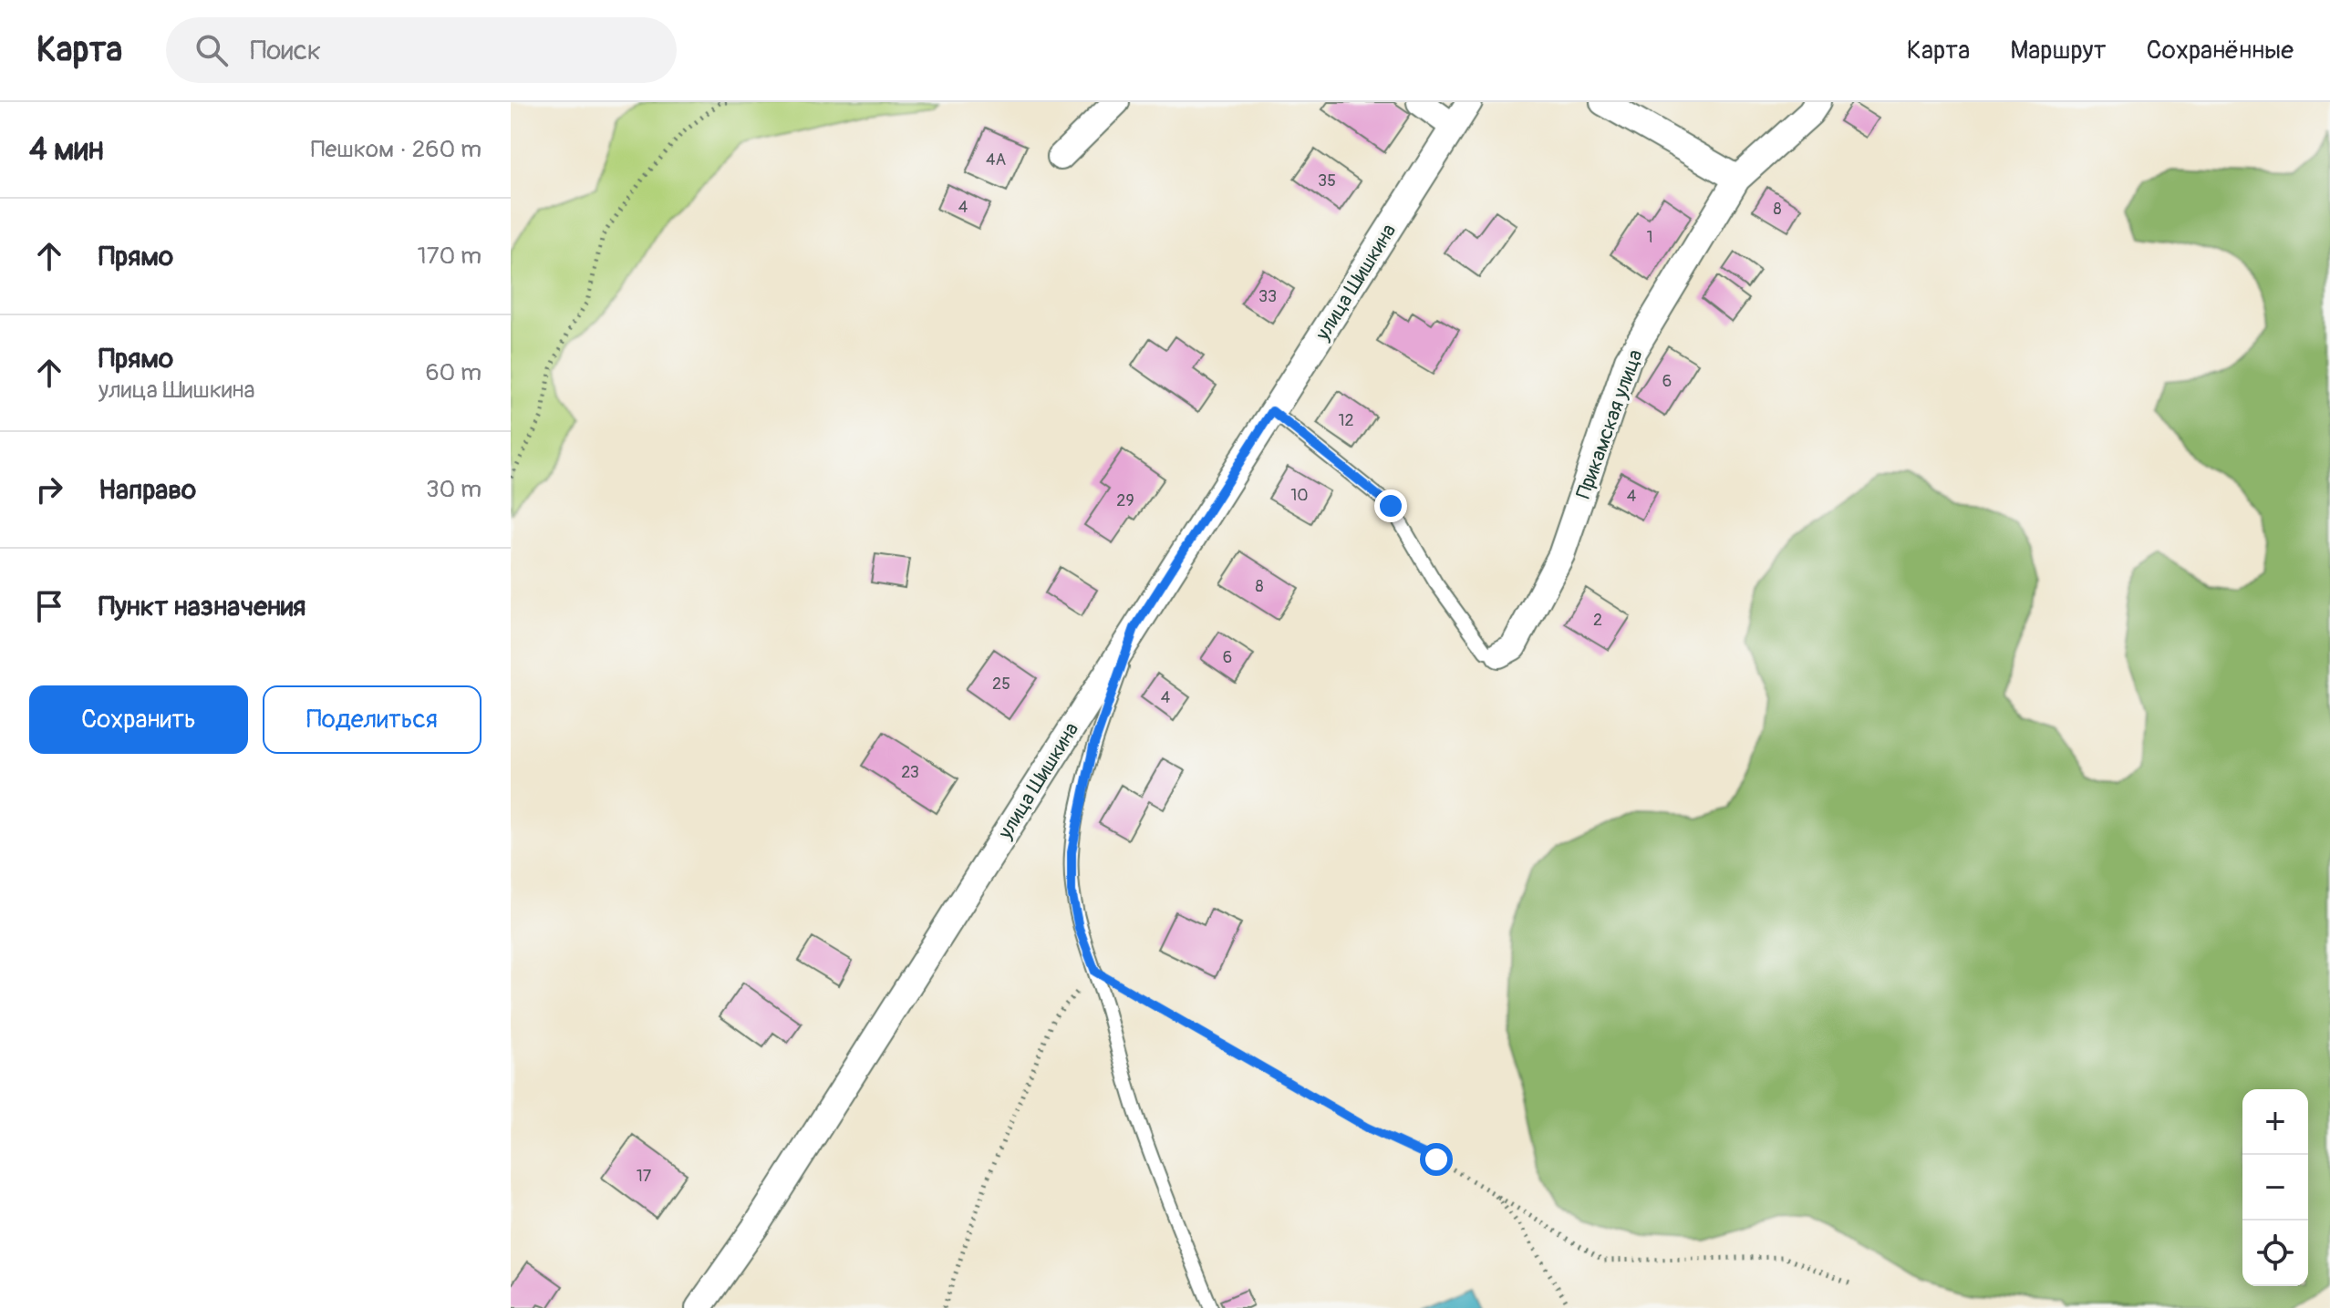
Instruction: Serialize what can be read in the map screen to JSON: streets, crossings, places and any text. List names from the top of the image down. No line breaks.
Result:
{"streets":{"street":["улица Шишкина","Прикамская улица"]},"house_numbers":["4А","35","4","8","1","33","6","12","10","4","29","8","2","6","25","4","23","17"],"page":{"header":"Карта","search":"Поиск","nav":["Карта","Маршрут","Сохранённые"],"heading":["4 мин","Пешком · 260 m"],"list":[["Прямо","170 m"],["Прямо","улица Шишкина","60 m"],["Направо","30 m"],"Пункт назначения"],"buttons":["Сохранить","Поделиться"],"map_buttons":["+","−"]}}
